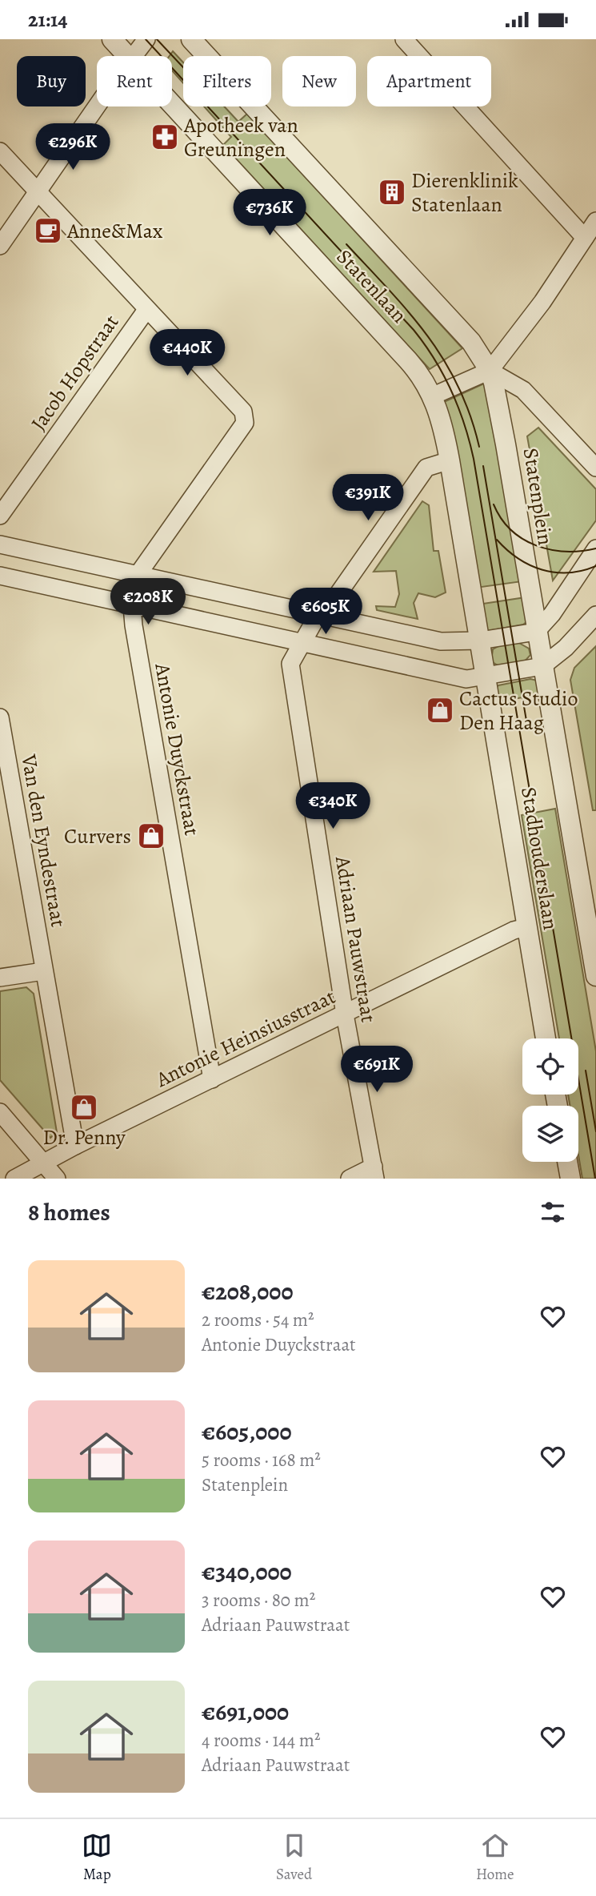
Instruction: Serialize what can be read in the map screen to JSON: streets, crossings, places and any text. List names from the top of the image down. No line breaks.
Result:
{"streets":{"street":["Statenlaan","Jacob Hopstraat","Statenplein","Antonie Duyckstraat","Van den Eyndestraat","Stadhouderslaan","Adriaan Pauwstraat","Antonie Heinsiusstraat"]},"crossings":[["Statenlaan","Statenplein"],["Jacob Hopstraat","Antonie Duyckstraat"],["Statenplein","Stadhouderslaan"],["Antonie Duyckstraat","Antonie Heinsiusstraat"],["Van den Eyndestraat","Antonie Heinsiusstraat"],["Stadhouderslaan","Antonie Heinsiusstraat"],["Adriaan Pauwstraat","Antonie Heinsiusstraat"]],"places":{"pharmacy":["Apotheek van Greuningen"],"building":["Dierenklinik Statenlaan"],"cafe":["Anne&Max"],"shop":["Cactus Studio Den Haag","Curvers","Dr. Penny"]},"page":{"status":"21:14","chip":["Buy","Rent","Filters","New","Apartment"],"price":["€296K","€736K","€440K","€391K","€208K","€605K","€340K","€691K"],"heading":"8 homes","list":[{"name":"€208,000","note":"2 rooms · 54 m² · Antonie Duyckstraat"},{"name":"€605,000","note":"5 rooms · 168 m² · Statenplein"},{"name":"€340,000","note":"3 rooms · 80 m² · Adriaan Pauwstraat"},{"name":"€691,000","note":"4 rooms · 144 m² · Adriaan Pauwstraat"}],"tabs":["Map","Saved","Home"]}}
